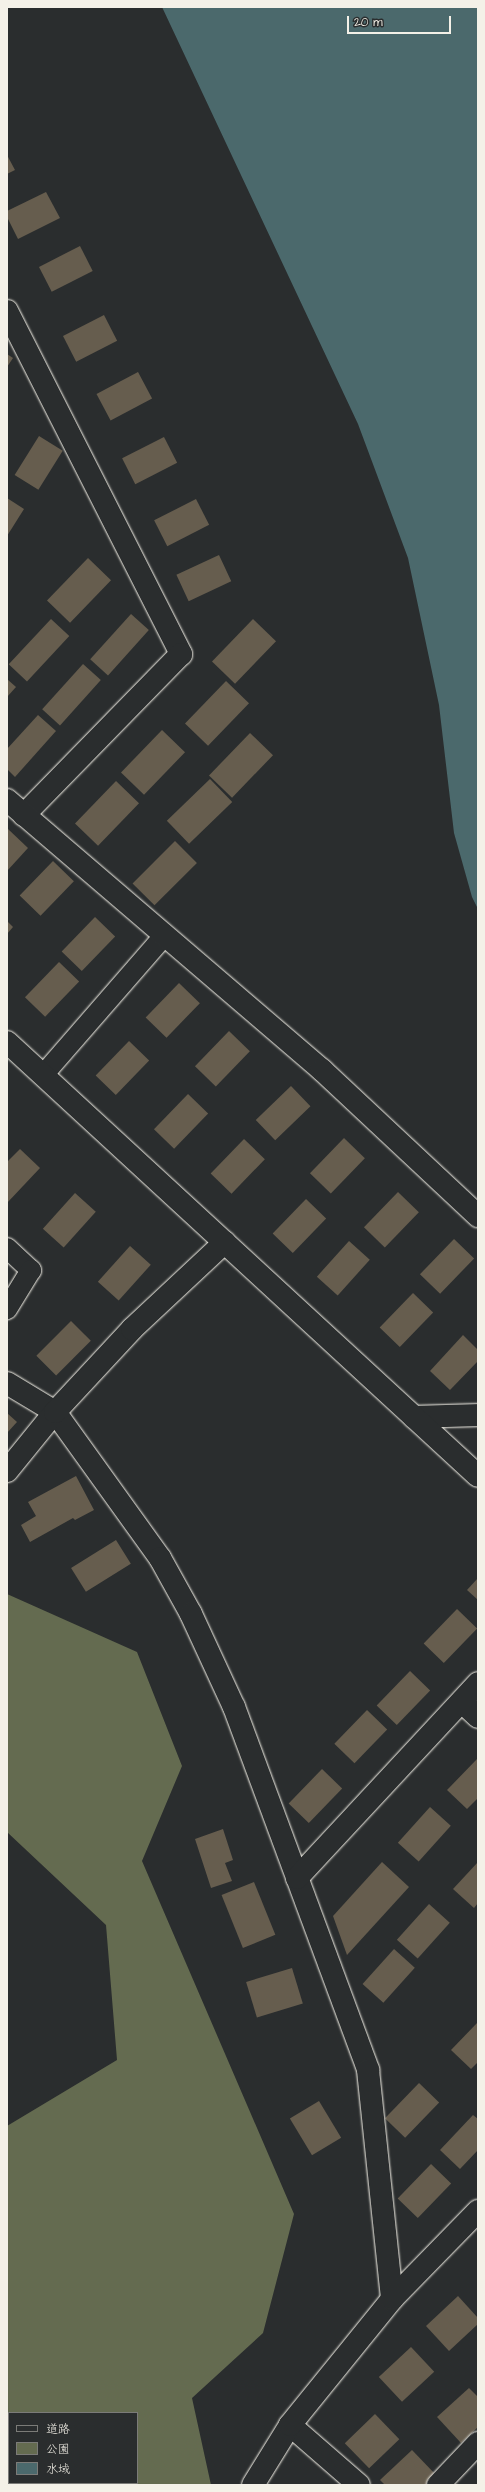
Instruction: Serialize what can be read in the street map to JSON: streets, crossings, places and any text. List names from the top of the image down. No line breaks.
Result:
{"legend":["道路","公園","水域"],"scale_bar":"20 m"}
